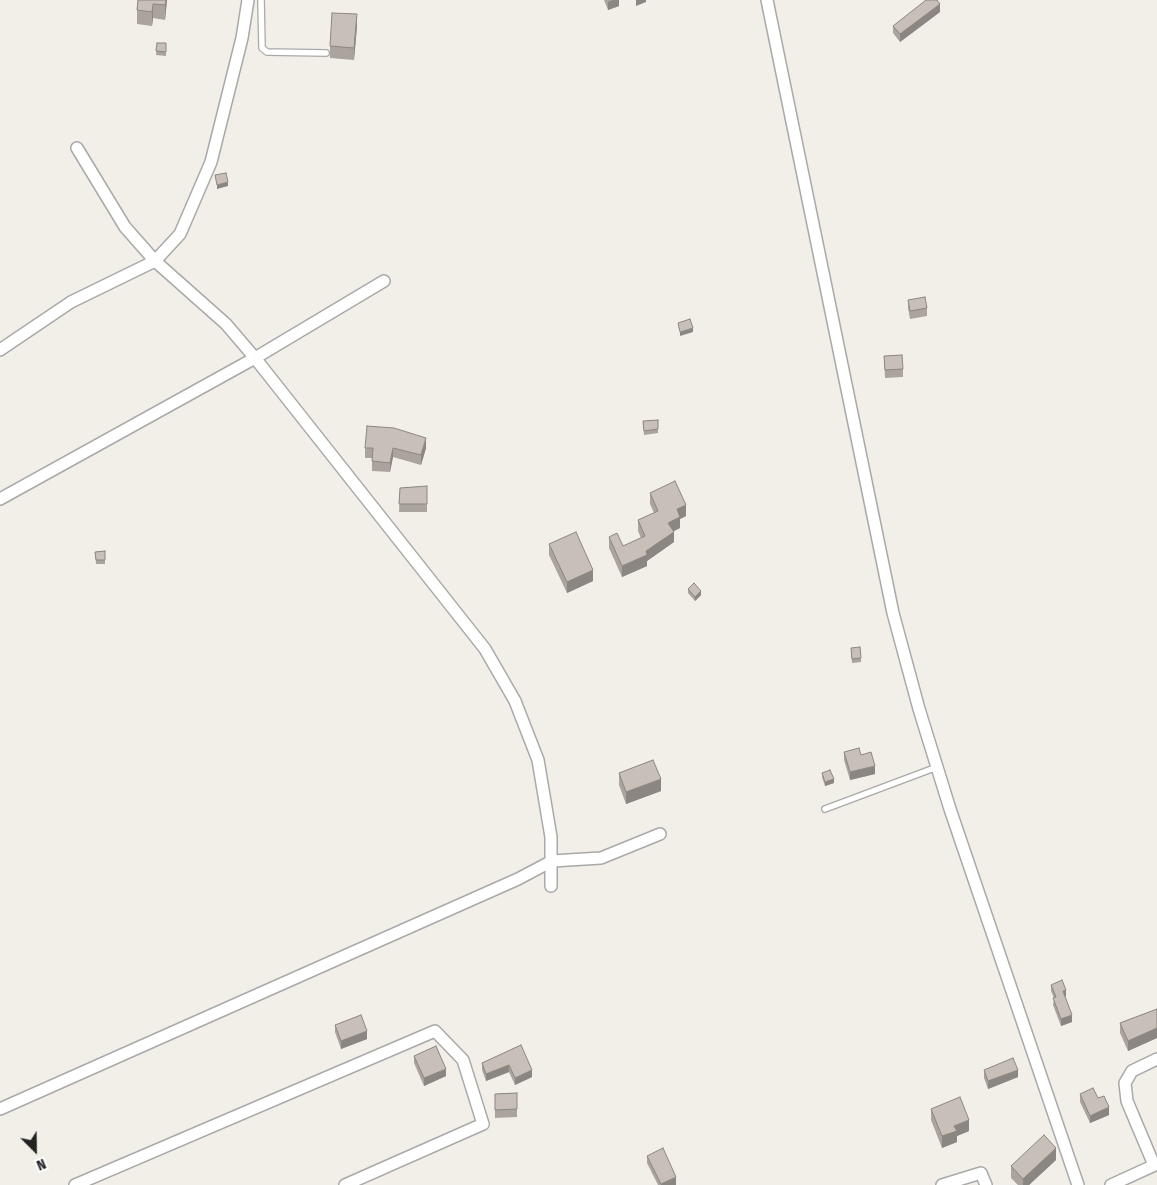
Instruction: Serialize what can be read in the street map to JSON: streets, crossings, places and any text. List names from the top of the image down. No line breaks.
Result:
{"north":"bottom right"}
